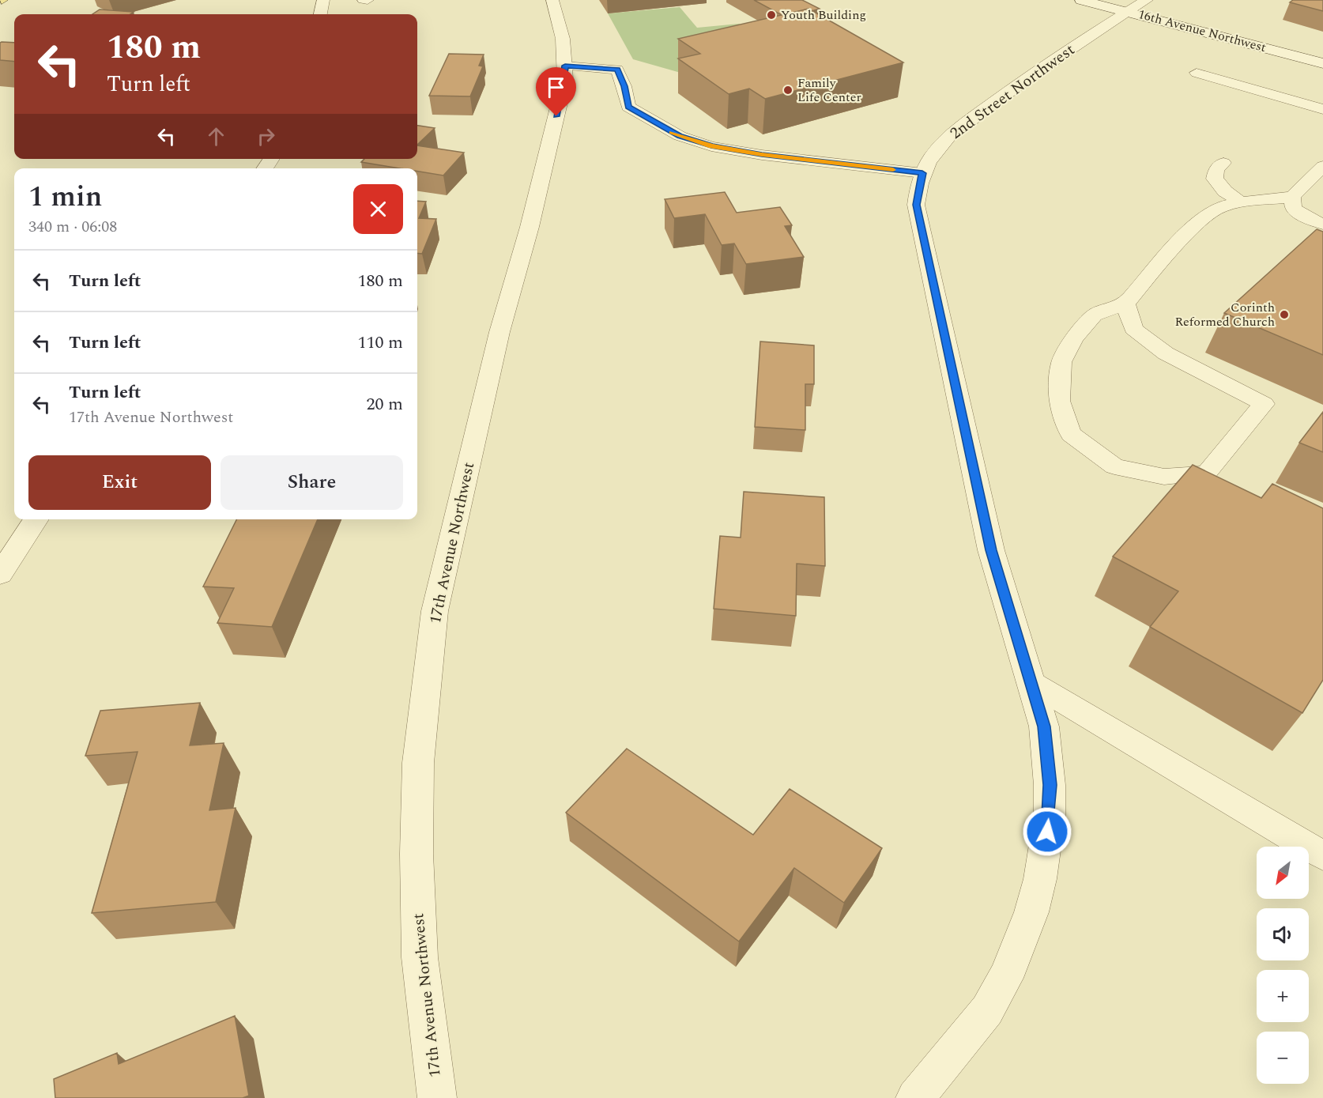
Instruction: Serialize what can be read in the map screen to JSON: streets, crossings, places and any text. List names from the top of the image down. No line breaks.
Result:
{"streets":{"street":["16th Avenue Northwest","2nd Street Northwest","17th Avenue Northwest"]},"crossings":[["16th Avenue Northwest","2nd Street Northwest"]],"places":["Youth Building","Family Life Center","Corinth Reformed Church"],"north":"bottom left","page":{"turn":["180 m","Turn left"],"heading":["1 min","340 m · 06:08"],"list":[{"name":"Turn left","value":"180 m"},{"name":"Turn left","value":"110 m"},{"name":"Turn left","note":"17th Avenue Northwest","value":"20 m"}],"buttons":["Exit","Share"],"map_buttons":["+","−"]}}
